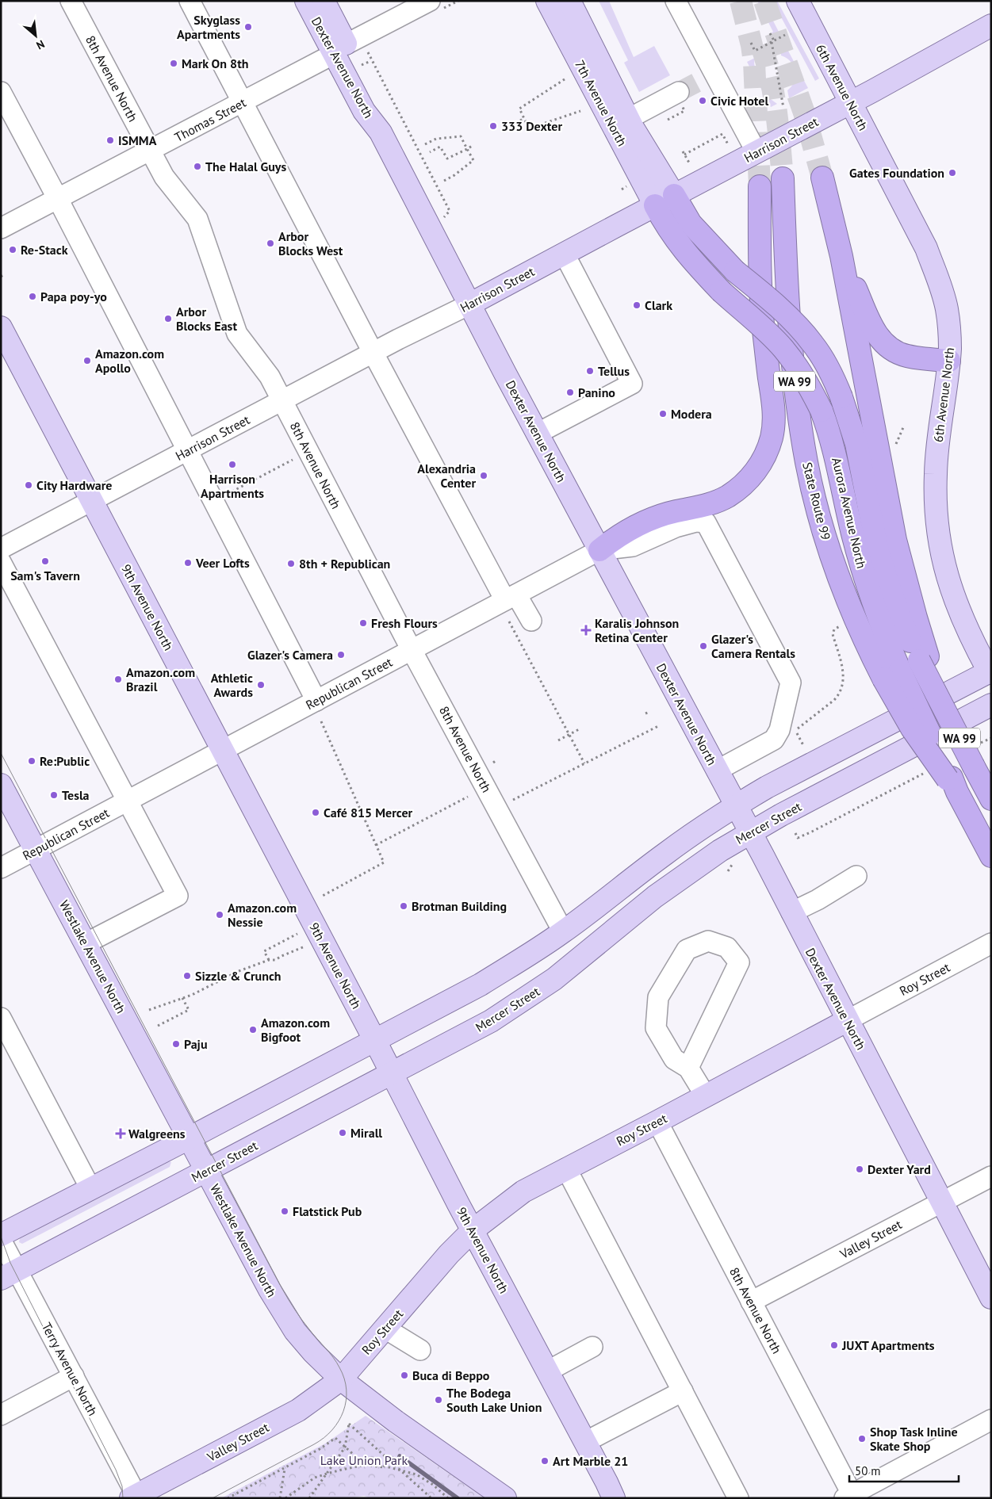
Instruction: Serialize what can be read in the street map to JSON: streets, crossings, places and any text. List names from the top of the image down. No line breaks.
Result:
{"streets":{"highway":["WA 99","State Route 99","Aurora Avenue North"],"main road":["Dexter Avenue North","6th Avenue North","7th Avenue North","Harrison Street","9th Avenue North","Mercer Street","Westlake Avenue North","Roy Street","Valley Street"],"street":["8th Avenue North","Thomas Street","Republican Street","Terry Avenue North"]},"crossings":[["Dexter Avenue North","Thomas Street"],["Dexter Avenue North","Harrison Street"],["Dexter Avenue North","Republican Street"],["Dexter Avenue North","Mercer Street"],["Dexter Avenue North","Roy Street"],["Dexter Avenue North","Valley Street"],["8th Avenue North","Thomas Street"],["8th Avenue North","Harrison Street"],["8th Avenue North","Republican Street"],["8th Avenue North","Roy Street"],["8th Avenue North","Valley Street"],["6th Avenue North","Harrison Street"],["7th Avenue North","Harrison Street"],["7th Avenue North","Aurora Avenue North"],["Harrison Street","Aurora Avenue North"],["Harrison Street","9th Avenue North"],["WA 99","Aurora Avenue North"],["State Route 99","Aurora Avenue North"],["9th Avenue North","Republican Street"],["9th Avenue North","Mercer Street"],["9th Avenue North","Roy Street"],["Republican Street","Westlake Avenue North"],["Mercer Street","Westlake Avenue North"],["Mercer Street","Terry Avenue North"],["Westlake Avenue North","Roy Street"],["Westlake Avenue North","Valley Street"],["Roy Street","Valley Street"],["Valley Street","Terry Avenue North"]],"parks":["Lake Union Park"],"places":{"other":["Skyglass Apartments","Mark On 8th","Civic Hotel","333 Dexter","ISMMA","The Halal Guys","Gates Foundation","Arbor Blocks West","Re-Stack","Papa poy-yo","Clark","Arbor Blocks East","Amazon.com Apollo","Tellus","Panino","Modera","Harrison Apartments","Alexandria Center","City Hardware","Sam's Tavern","Veer Lofts","8th + Republican","Fresh Flours","Glazer's Camera Rentals","Glazer's Camera","Amazon.com Brazil","Athletic Awards","Re:Public","Tesla","Café 815 Mercer","Brotman Building","Amazon.com Nessie","Sizzle & Crunch","Amazon.com Bigfoot","Paju","Mirall","Dexter Yard","Flatstick Pub","JUXT Apartments","Buca di Beppo","The Bodega South Lake Union","Shop Task Inline Skate Shop","Art Marble 21"],"health":["Karalis Johnson Retina Center","Walgreens"]},"scale_bar":"50 m","north":"bottom right"}
